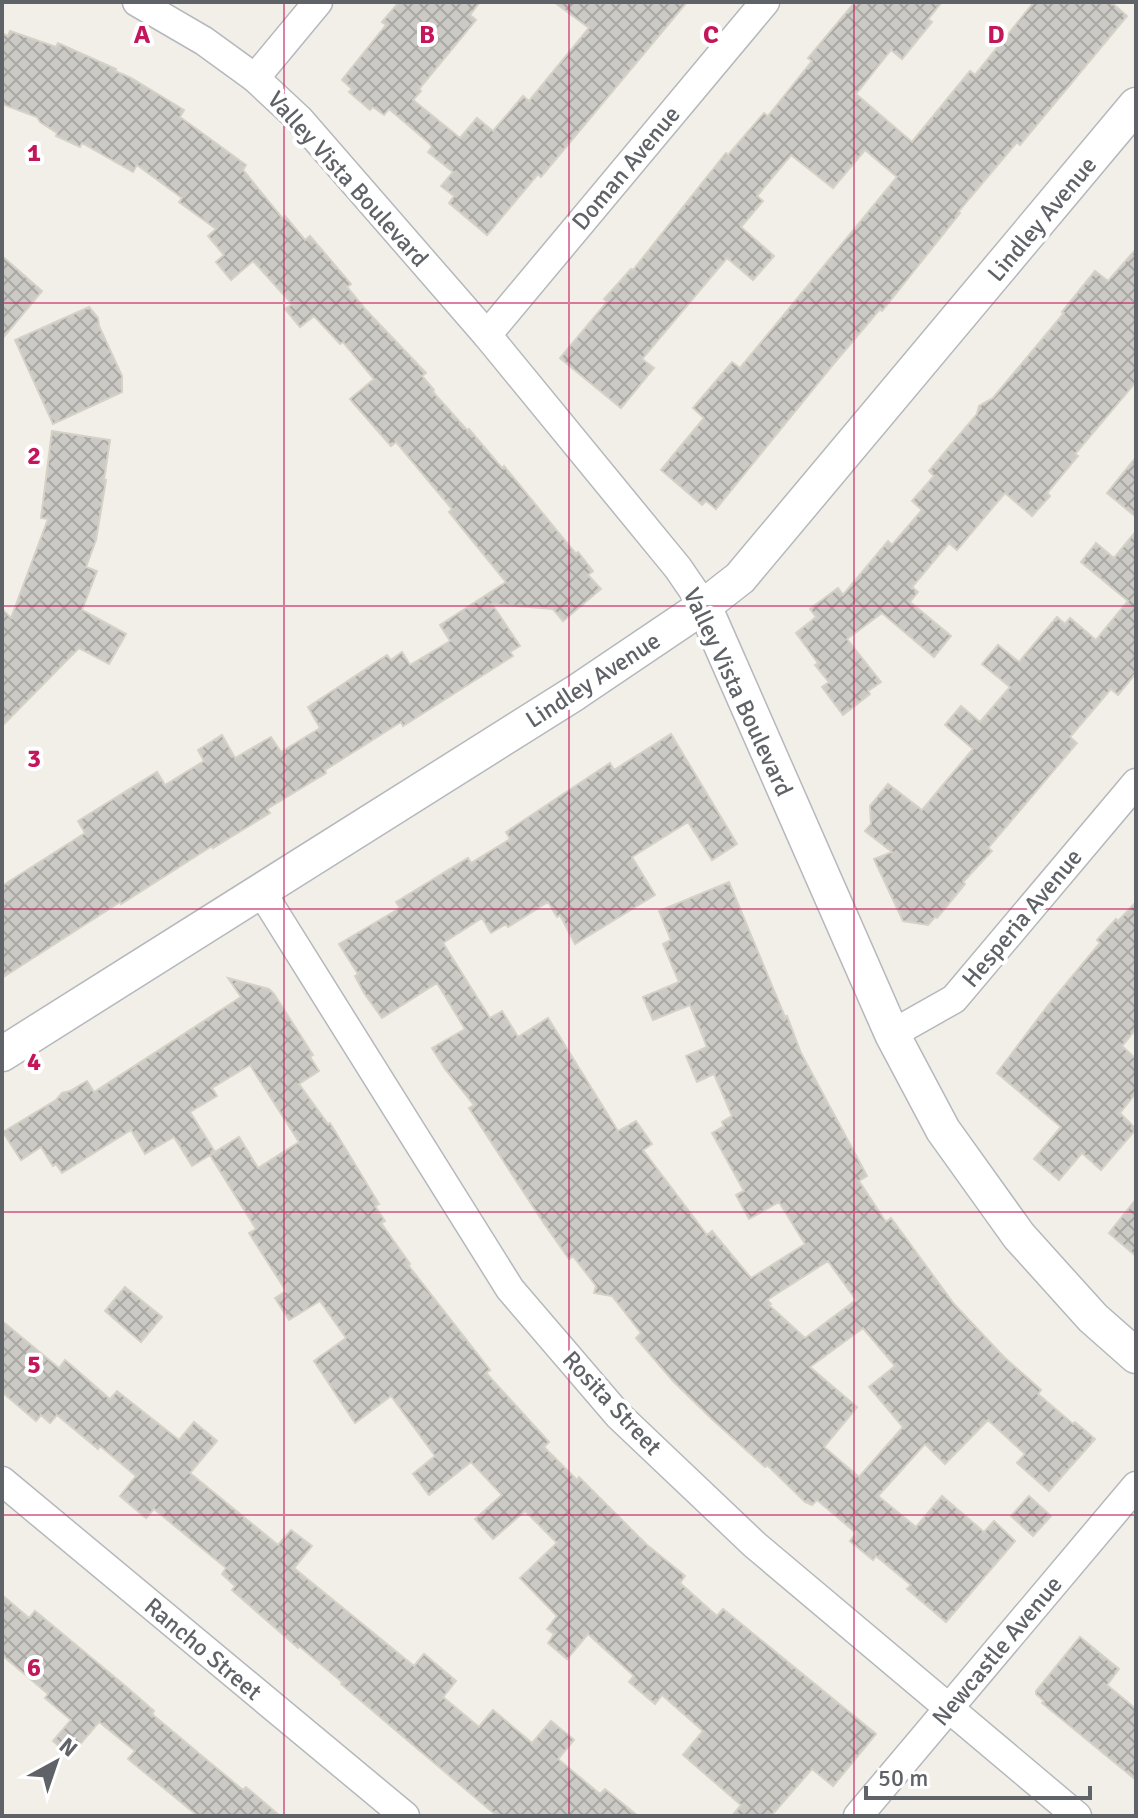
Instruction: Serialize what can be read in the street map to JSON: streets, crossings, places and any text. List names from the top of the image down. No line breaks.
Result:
{"streets":{"street":["Doman Avenue","Valley Vista Boulevard","Lindley Avenue","Hesperia Avenue","Rosita Street","Rancho Street","Newcastle Avenue"]},"crossings":[["Doman Avenue","Valley Vista Boulevard"],["Valley Vista Boulevard","Lindley Avenue"],["Valley Vista Boulevard","Hesperia Avenue"],["Lindley Avenue","Rosita Street"],["Rosita Street","Newcastle Avenue"]],"scale_bar":"50 m","north":"top right","grid":{"columns":["A","B","C","D"],"rows":["1","2","3","4","5","6"]}}
